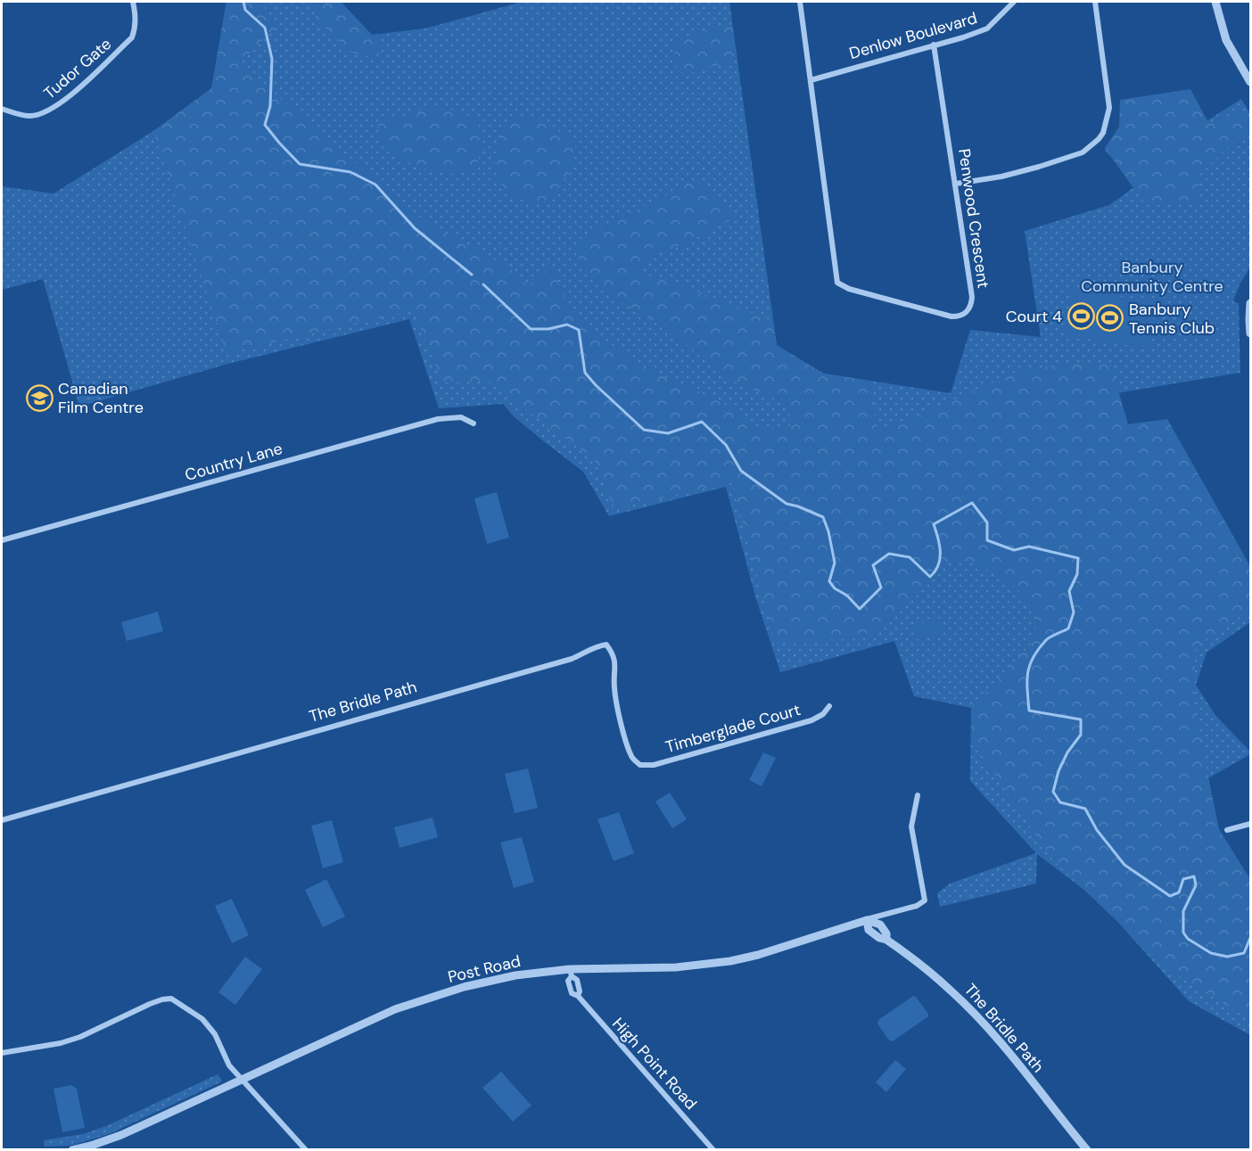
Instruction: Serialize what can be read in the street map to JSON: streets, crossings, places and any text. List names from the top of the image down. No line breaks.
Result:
{"streets":{"street":["Denlow Boulevard","Tudor Gate","Penwood Crescent","Country Lane","The Bridle Path","Timberglade Court","Post Road","High Point Road"]},"crossings":[["Denlow Boulevard","Penwood Crescent"],["The Bridle Path","Timberglade Court"],["The Bridle Path","Post Road"],["Post Road","High Point Road"]],"parks":["Banbury Community Centre"],"places":{"sports":["Court 4","Banbury Tennis Club"],"school or university":["Canadian Film Centre"]}}
